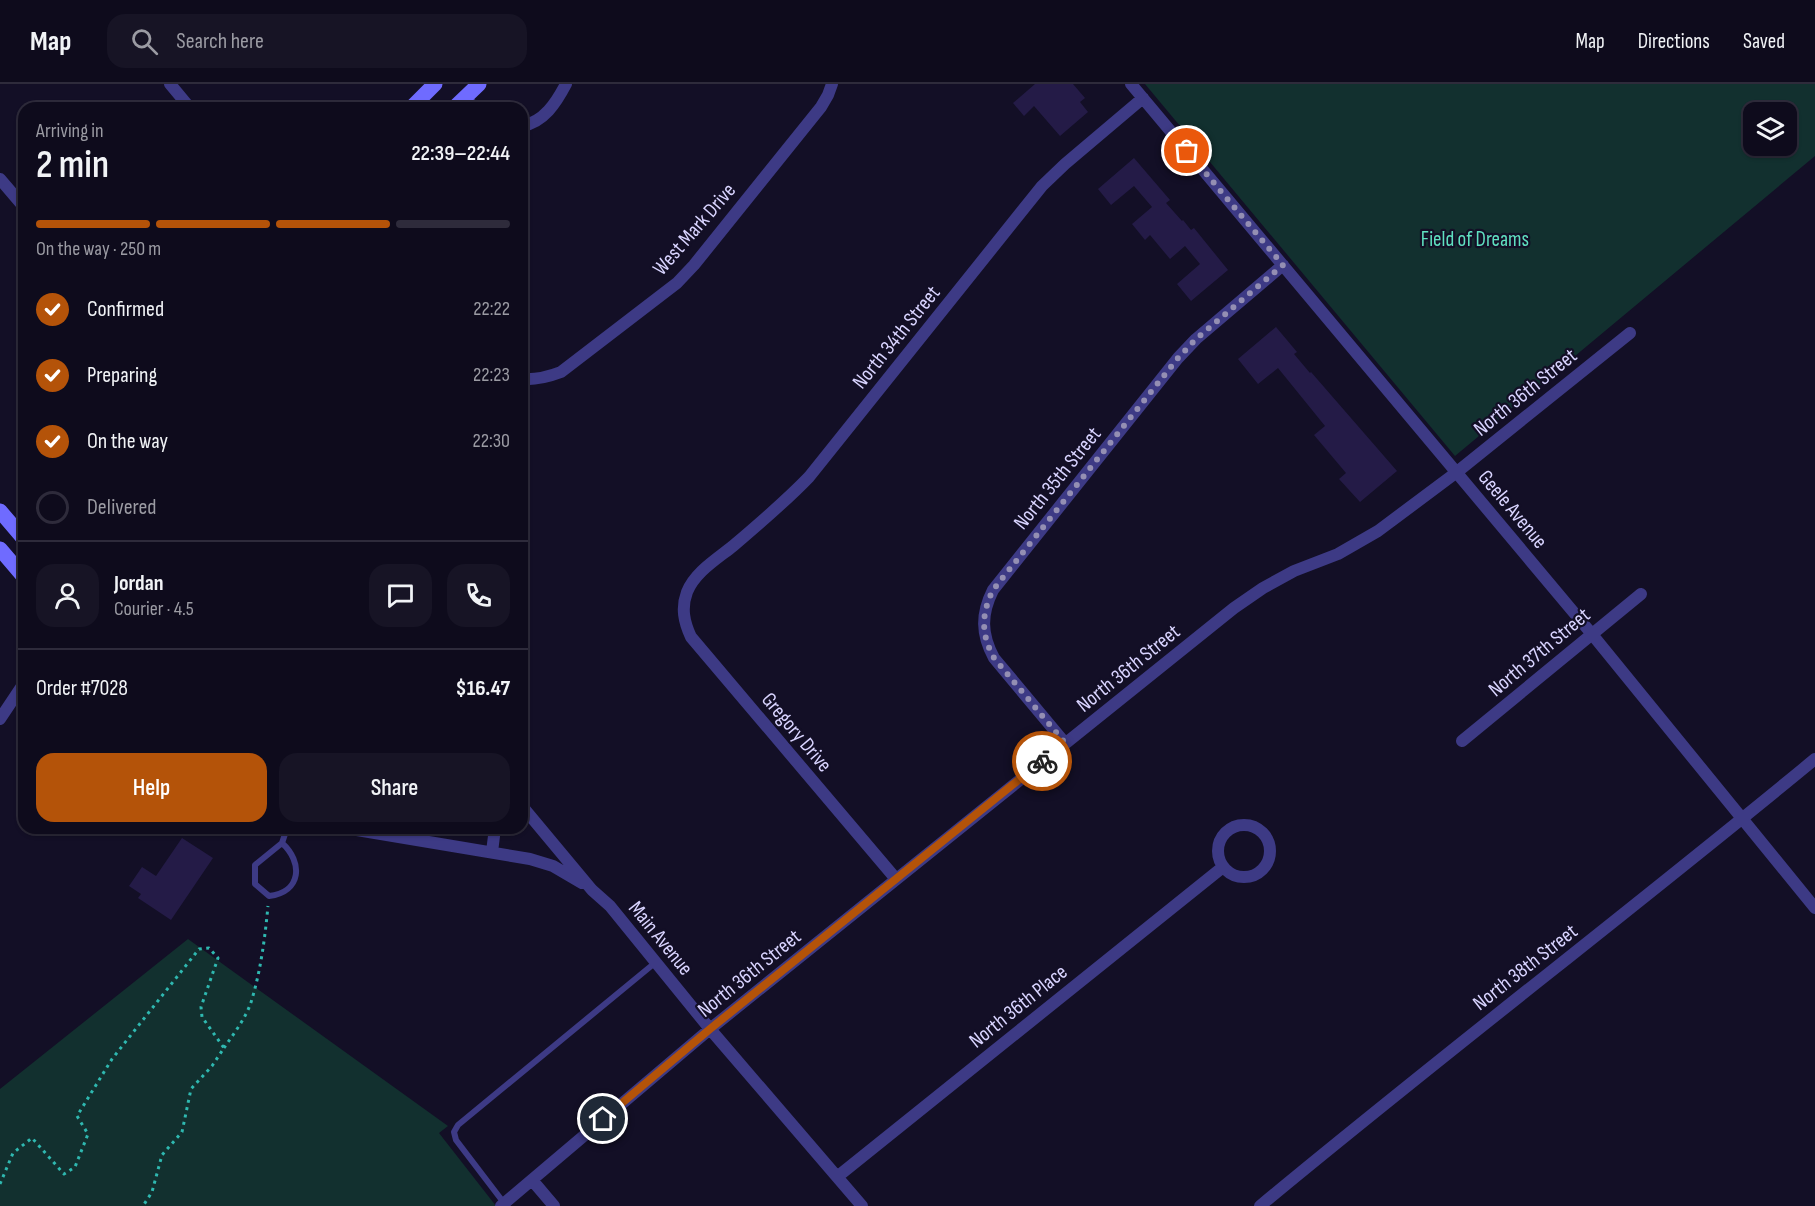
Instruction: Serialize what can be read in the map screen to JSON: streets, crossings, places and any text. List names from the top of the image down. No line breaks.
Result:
{"streets":{"street":["West Mark Drive","North 34th Street","North 36th Street","North 35th Street","Geele Avenue","North 37th Street","Gregory Drive","Main Avenue","North 38th Street","North 36th Place"]},"crossings":[["North 34th Street","Geele Avenue"],["North 34th Street","Gregory Drive"],["North 36th Street","North 35th Street"],["North 36th Street","Geele Avenue"],["North 36th Street","Gregory Drive"],["North 36th Street","Main Avenue"],["North 35th Street","Geele Avenue"],["Geele Avenue","North 37th Street"],["Geele Avenue","North 38th Street"],["Main Avenue","North 36th Place"]],"parks":["Field of Dreams"],"page":{"header":"Map","search":"Search here","nav":["Map","Directions","Saved"],"heading":["2 min","Arriving in","22:39–22:44"],"panel":["Jordan","Courier · 4.5","Order #7028","$16.47"],"bar":"On the way · 250 m","list":[["Confirmed","22:22"],["Preparing","22:23"],["On the way","22:30"],"Delivered"],"buttons":["Help","Share"]}}
